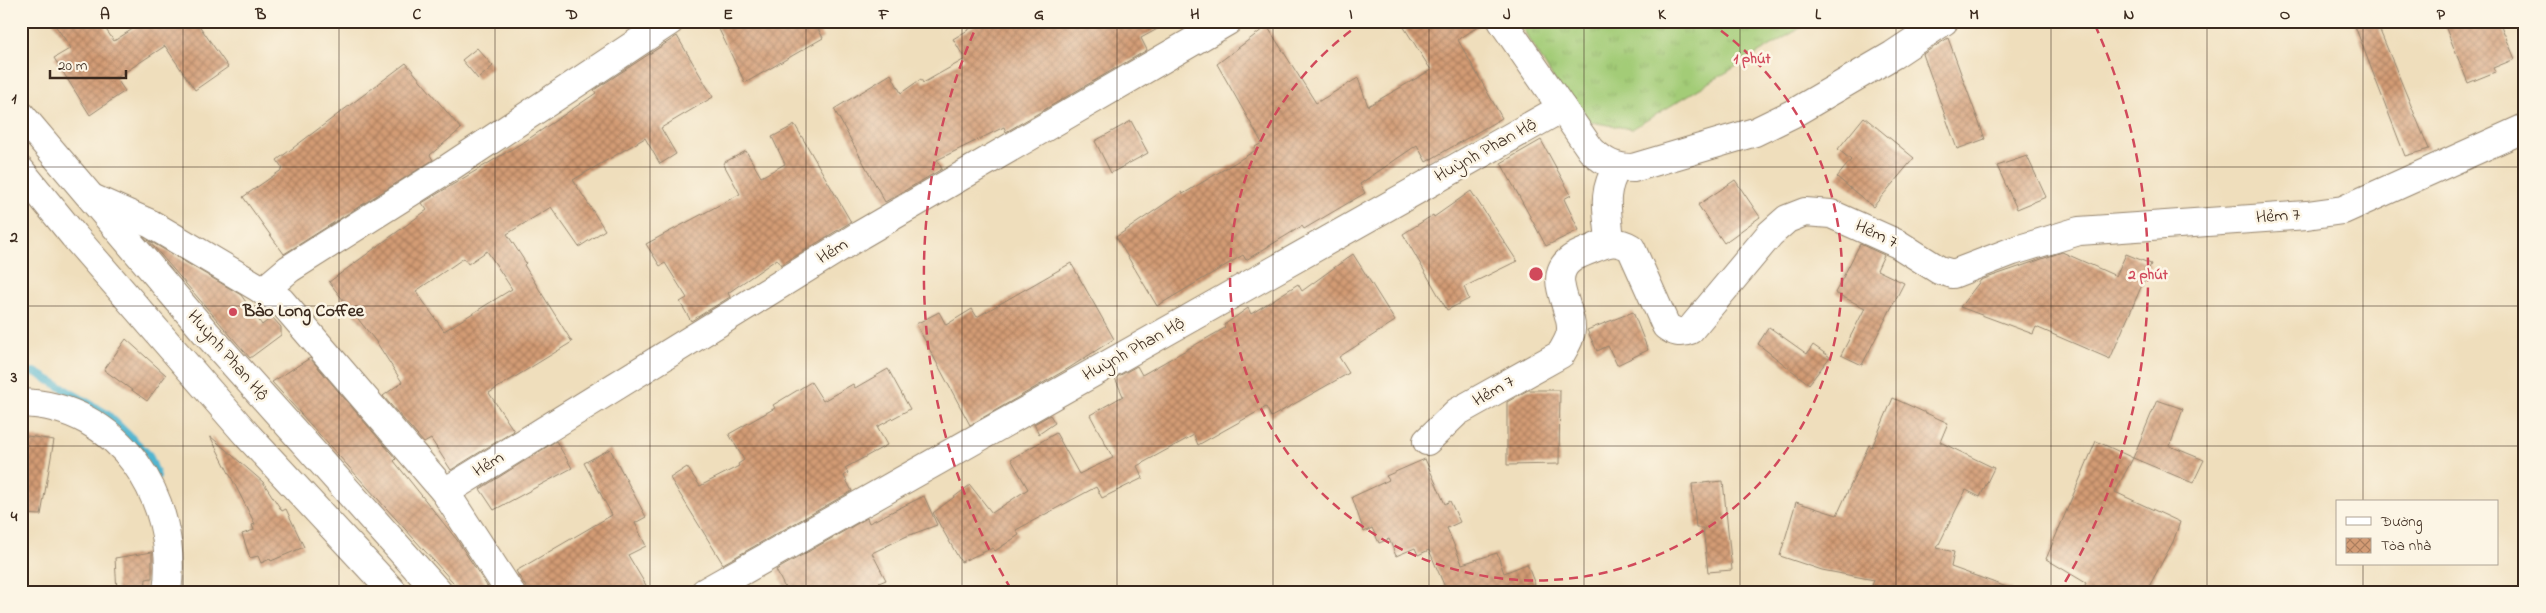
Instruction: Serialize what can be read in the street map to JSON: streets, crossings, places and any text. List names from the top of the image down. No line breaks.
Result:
{"streets":{"street":["Huỳnh Phan Hộ","Hẻm 7","Hẻm"]},"places":["Bảo Long Coffee"],"legend":["Đường","Tòa nhà"],"scale_bar":"20 m","grid":{"columns":["A","B","C","D","E","F","G","H","I","J","K","L","M","N","O","P"],"rows":["1","2","3","4"]},"rings":["1 phút","2 phút"]}
